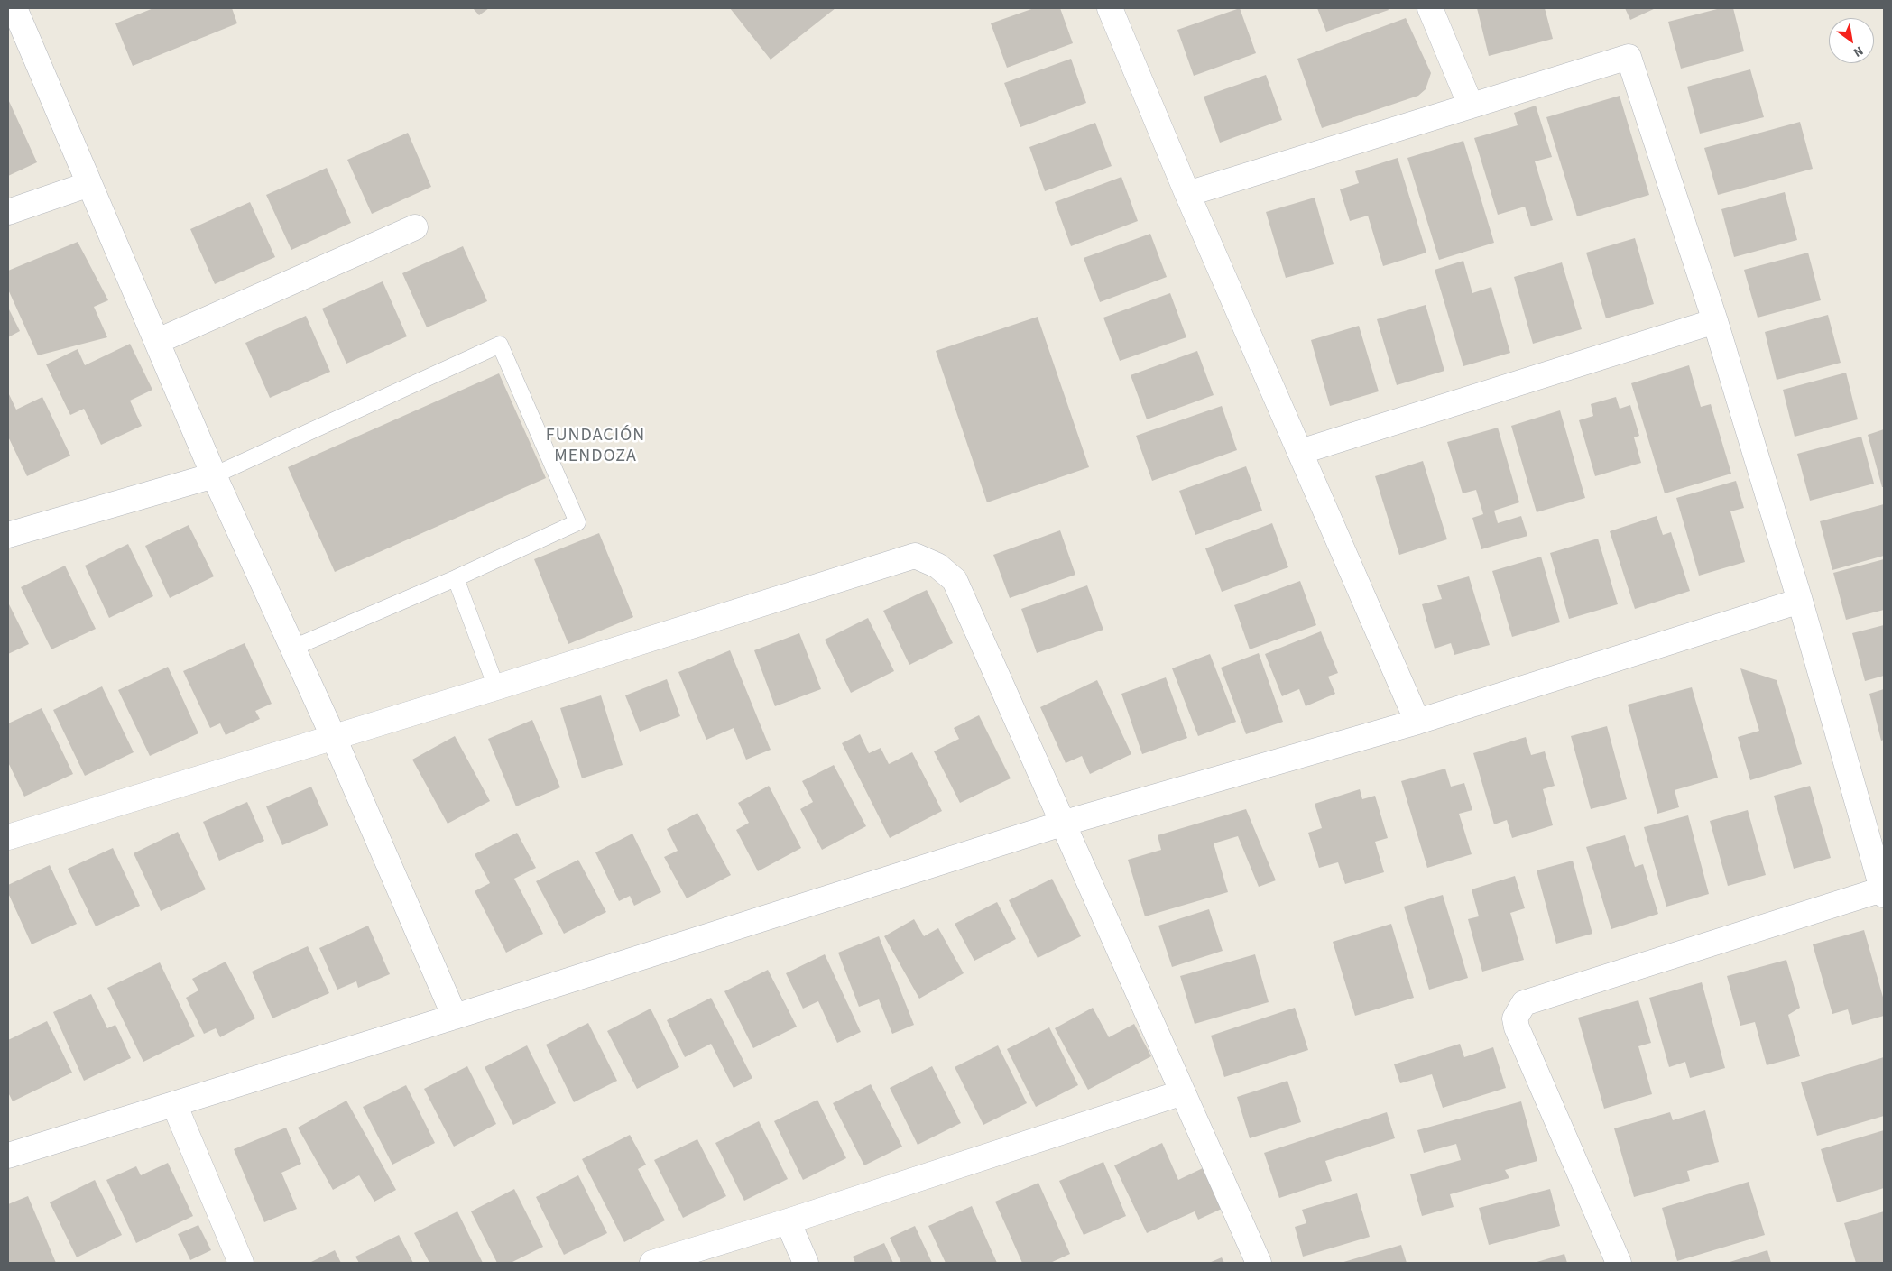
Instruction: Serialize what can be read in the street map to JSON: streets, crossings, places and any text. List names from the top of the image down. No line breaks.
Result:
{"districts":["FUNDACIÓN MENDOZA"],"north":"bottom right"}
